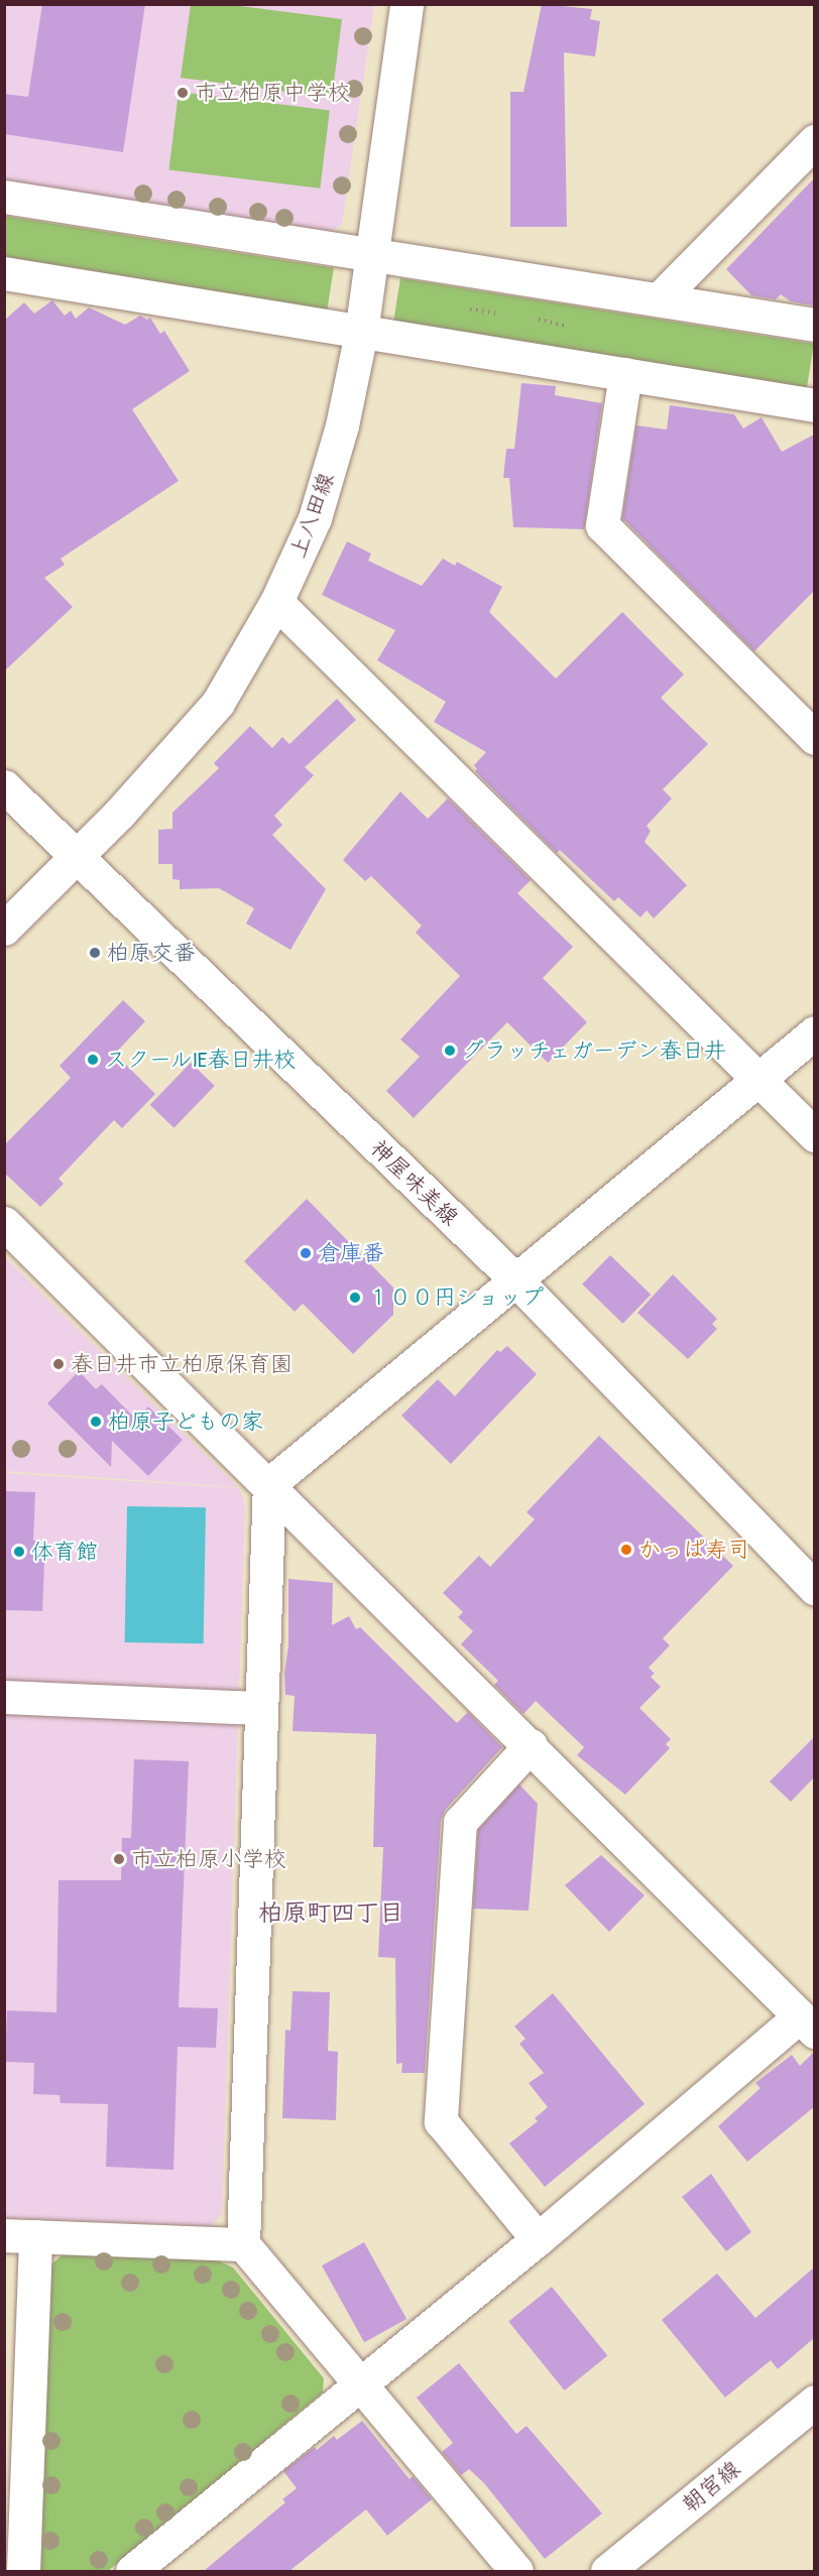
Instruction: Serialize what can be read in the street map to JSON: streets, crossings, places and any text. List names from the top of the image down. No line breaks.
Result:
{"streets":{"street":["上八田線","神屋味美線","朝宮線"]},"crossings":[["上八田線","神屋味美線"]],"districts":["柏原町四丁目"],"places":["市立柏原中学校","柏原交番","グラッチェガーデン春日井","スクールIE春日井校","倉庫番","１００円ショップ","春日井市立柏原保育園","柏原子どもの家","かっぱ寿司","体育館","市立柏原小学校"]}
